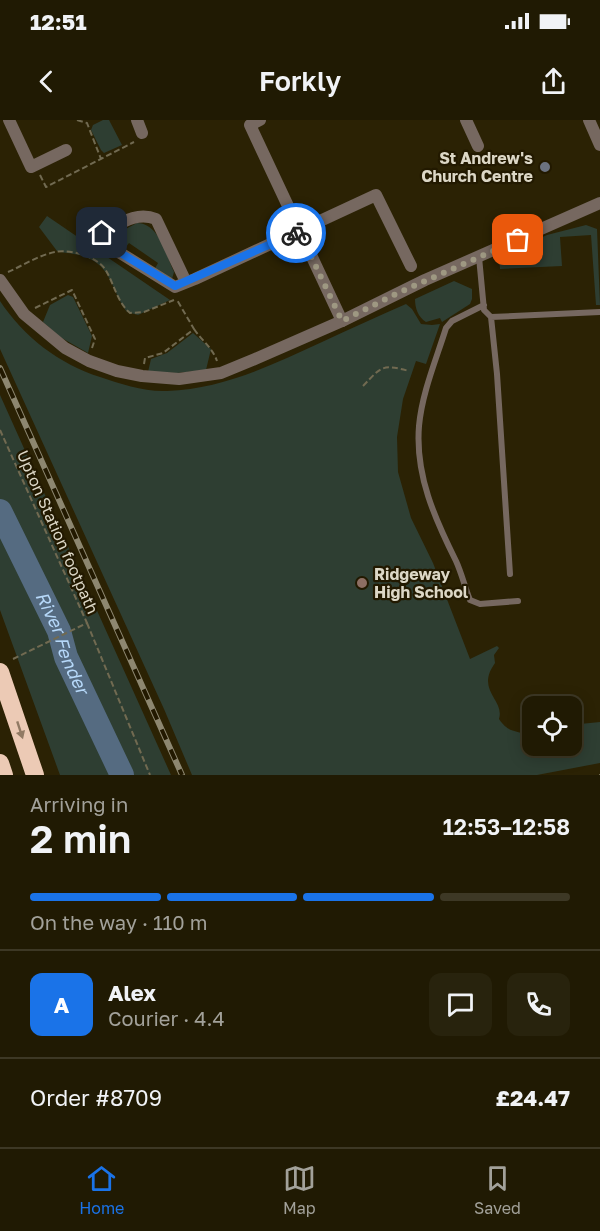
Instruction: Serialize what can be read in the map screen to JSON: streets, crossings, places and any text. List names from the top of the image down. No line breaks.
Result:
{"streets":{"path":["Upton Station footpath"]},"water":["River Fender"],"places":["St Andrew's Church Centre","Ridgeway High School"],"page":{"status":"12:51","header":"Forkly","heading":["2 min","Arriving in","12:53–12:58"],"panel":["Alex","Courier · 4.4","Order #8709","£24.47"],"bar":"On the way · 110 m","round":"A","tabs":["Home","Map","Saved"]}}
